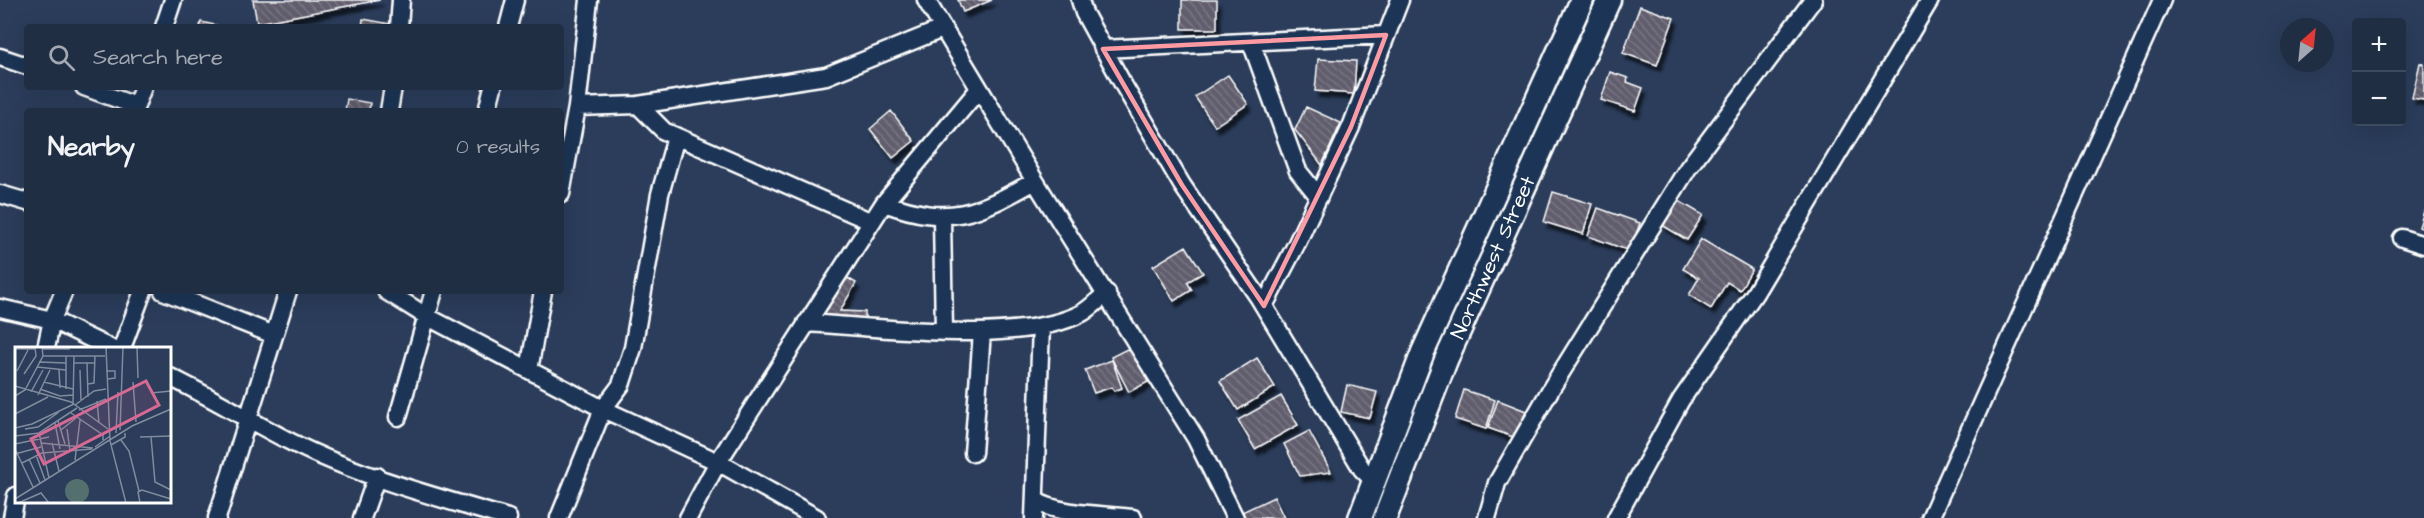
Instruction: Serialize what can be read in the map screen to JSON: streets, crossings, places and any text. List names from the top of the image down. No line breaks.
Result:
{"streets":{"main road":["Northwest Street"]},"north":"top right","page":{"map_buttons":["+","−"],"search":"Search here","heading":["Nearby","0 results"]}}
